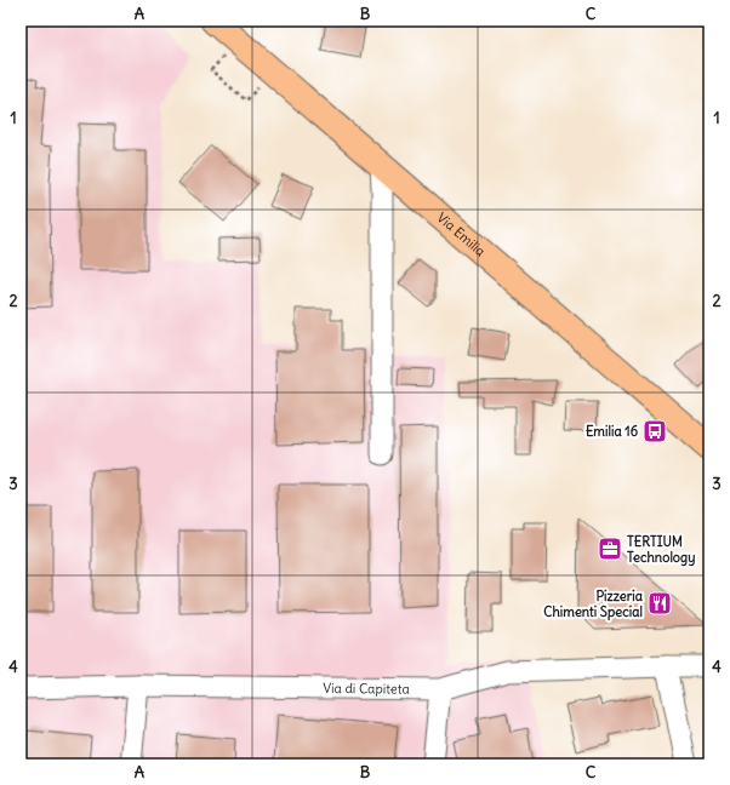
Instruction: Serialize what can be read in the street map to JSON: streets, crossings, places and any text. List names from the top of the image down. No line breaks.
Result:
{"streets":{"main road":["Via Emilia"],"street":["Via di Capiteta"]},"places":{"bus stop":["Emilia 16"],"office":["TERTIUM Technology"],"restaurant":["Pizzeria Chimenti Special"]},"grid":{"columns":["A","B","C"],"rows":["1","2","3","4"]}}
